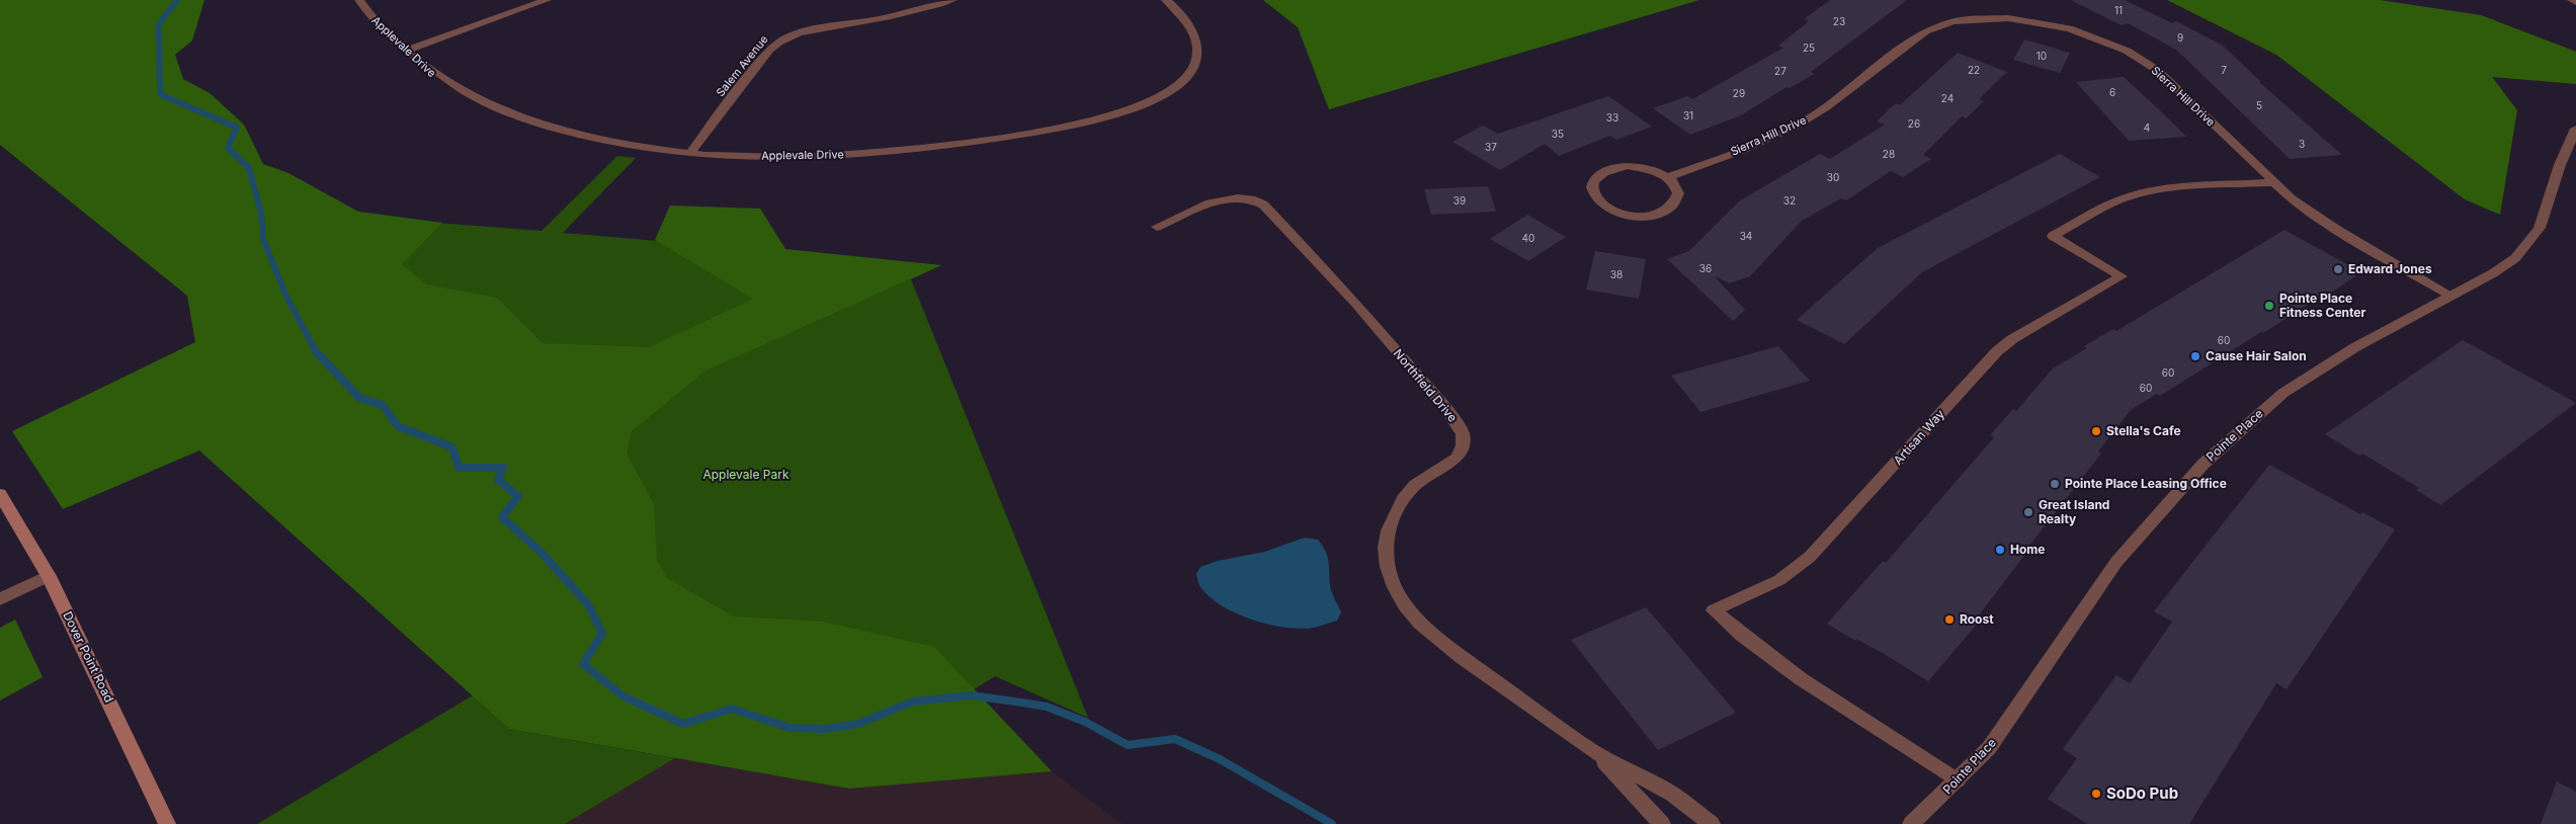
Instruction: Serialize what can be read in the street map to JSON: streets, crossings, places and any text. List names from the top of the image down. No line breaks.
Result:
{"streets":{"main road":["Dover Point Road"],"street":["Applevale Drive","Salem Avenue","Sierra Hill Drive","Northfield Drive","Pointe Place","Artisan Way"]},"crossings":[["Applevale Drive","Salem Avenue"],["Sierra Hill Drive","Pointe Place"],["Sierra Hill Drive","Artisan Way"],["Pointe Place","Artisan Way"]],"parks":["Applevale Park"],"places":["Edward Jones","Pointe Place Fitness Center","Cause Hair Salon","Stella's Cafe","Pointe Place Leasing Office","Great Island Realty","Home","Roost","SoDo Pub"],"house_numbers":["11","23","9","25","10","22","7","27","6","29","24","5","31","33","26","4","35","3","37","28","30","39","32","34","40","36","38","60","60","60"]}
